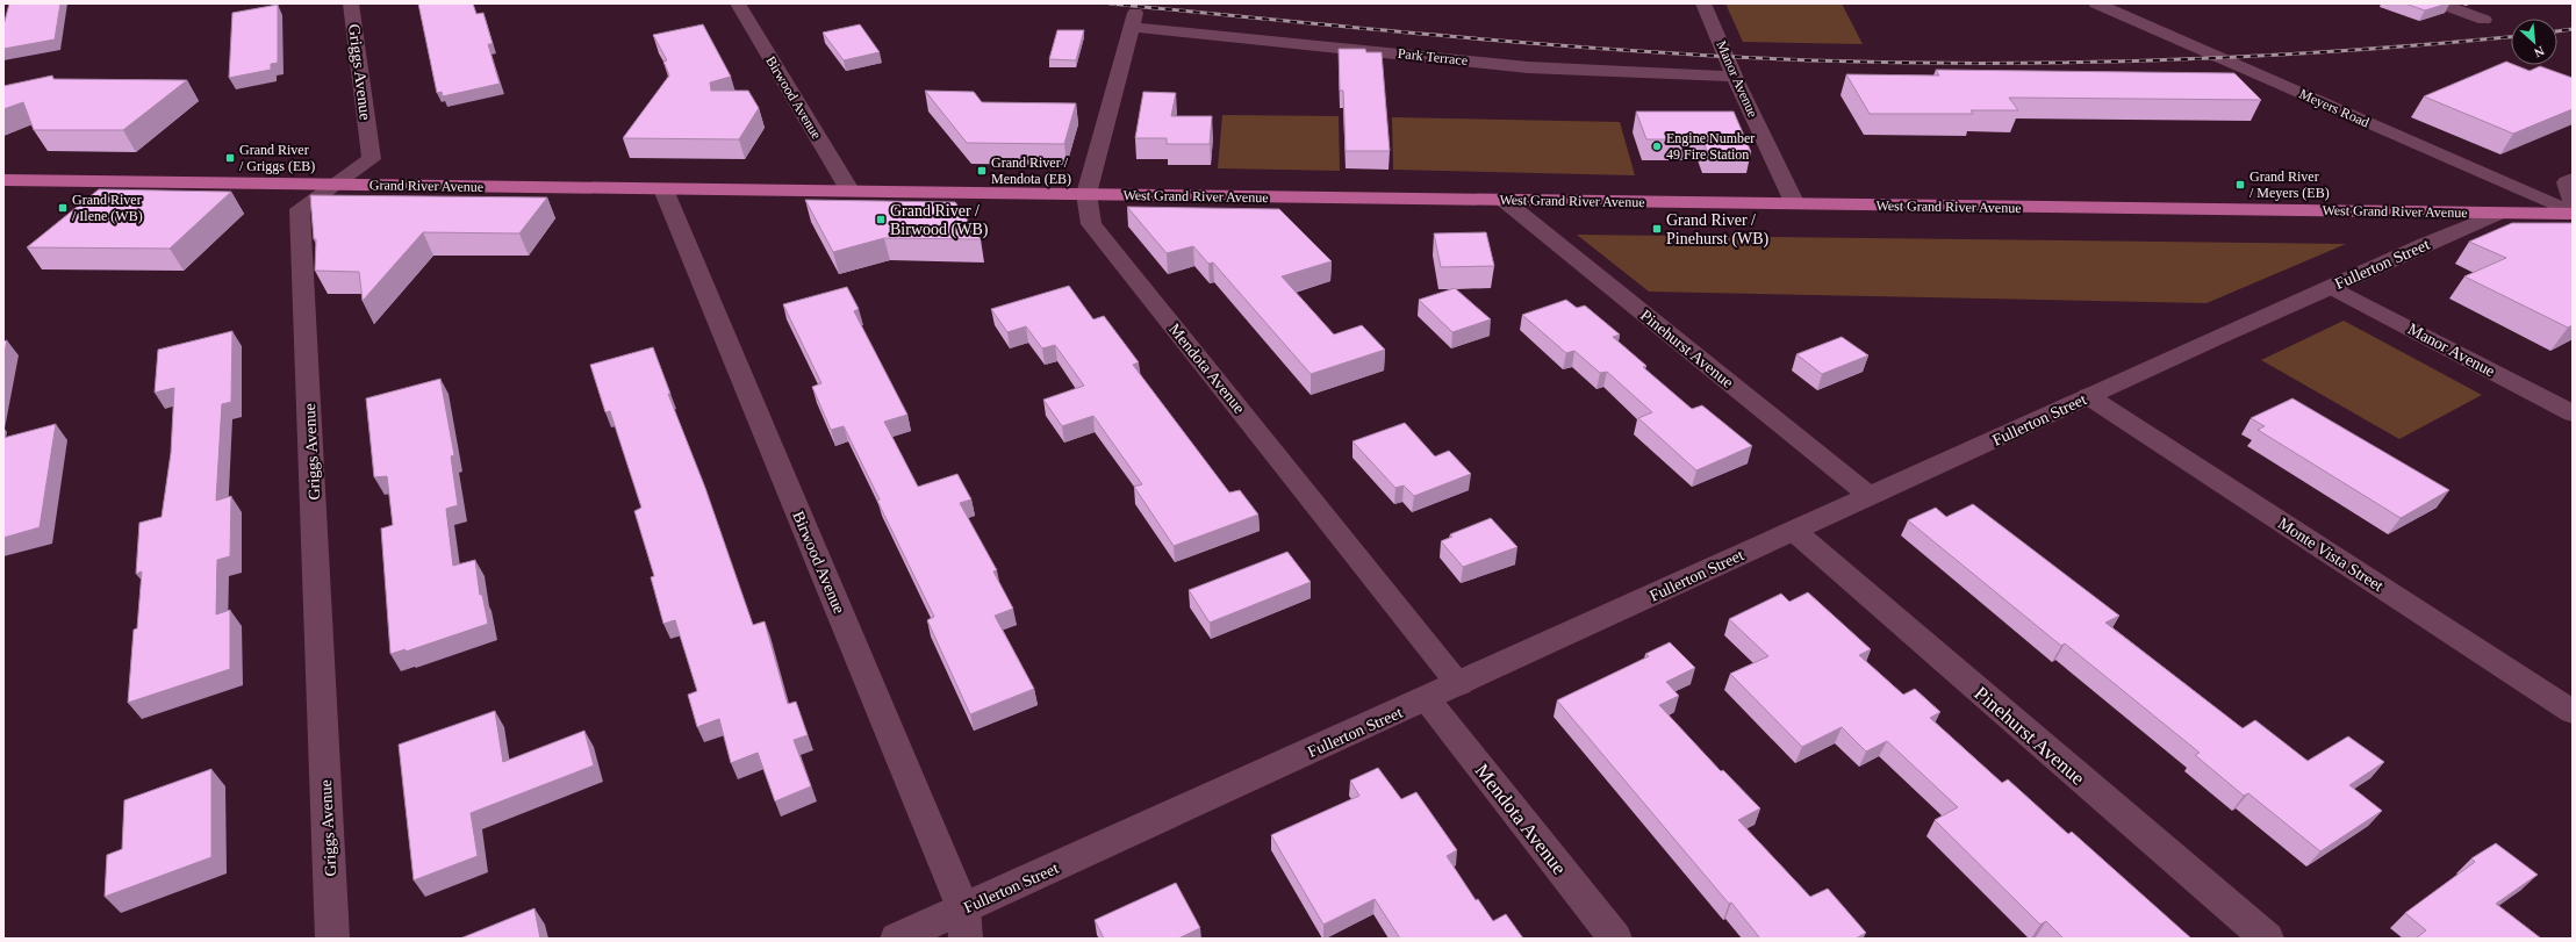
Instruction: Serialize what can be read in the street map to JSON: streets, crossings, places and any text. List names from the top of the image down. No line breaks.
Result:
{"streets":{"main road":["Grand River Avenue","West Grand River Avenue"],"street":["Park Terrace","Griggs Avenue","Manor Avenue","Birwood Avenue","Meyers Road","Fullerton Street","Pinehurst Avenue","Mendota Avenue","Monte Vista Street"]},"crossings":[["Park Terrace","Manor Avenue"],["Park Terrace","Mendota Avenue"],["Griggs Avenue","Grand River Avenue"],["Manor Avenue","West Grand River Avenue"],["Manor Avenue","Fullerton Street"],["Birwood Avenue","Grand River Avenue"],["Birwood Avenue","West Grand River Avenue"],["Birwood Avenue","Fullerton Street"],["Meyers Road","West Grand River Avenue"],["Grand River Avenue","West Grand River Avenue"],["West Grand River Avenue","Fullerton Street"],["West Grand River Avenue","Pinehurst Avenue"],["West Grand River Avenue","Mendota Avenue"],["Fullerton Street","Pinehurst Avenue"],["Fullerton Street","Mendota Avenue"],["Fullerton Street","Monte Vista Street"]],"places":{"other":["Engine Number 49 Fire Station"],"transit":["Grand River / Griggs (EB)","Grand River / Mendota (EB)","Grand River / Meyers (EB)","Grand River / Ilene (WB)","Grand River / Birwood (WB)","Grand River / Pinehurst (WB)"]},"north":"bottom right"}
